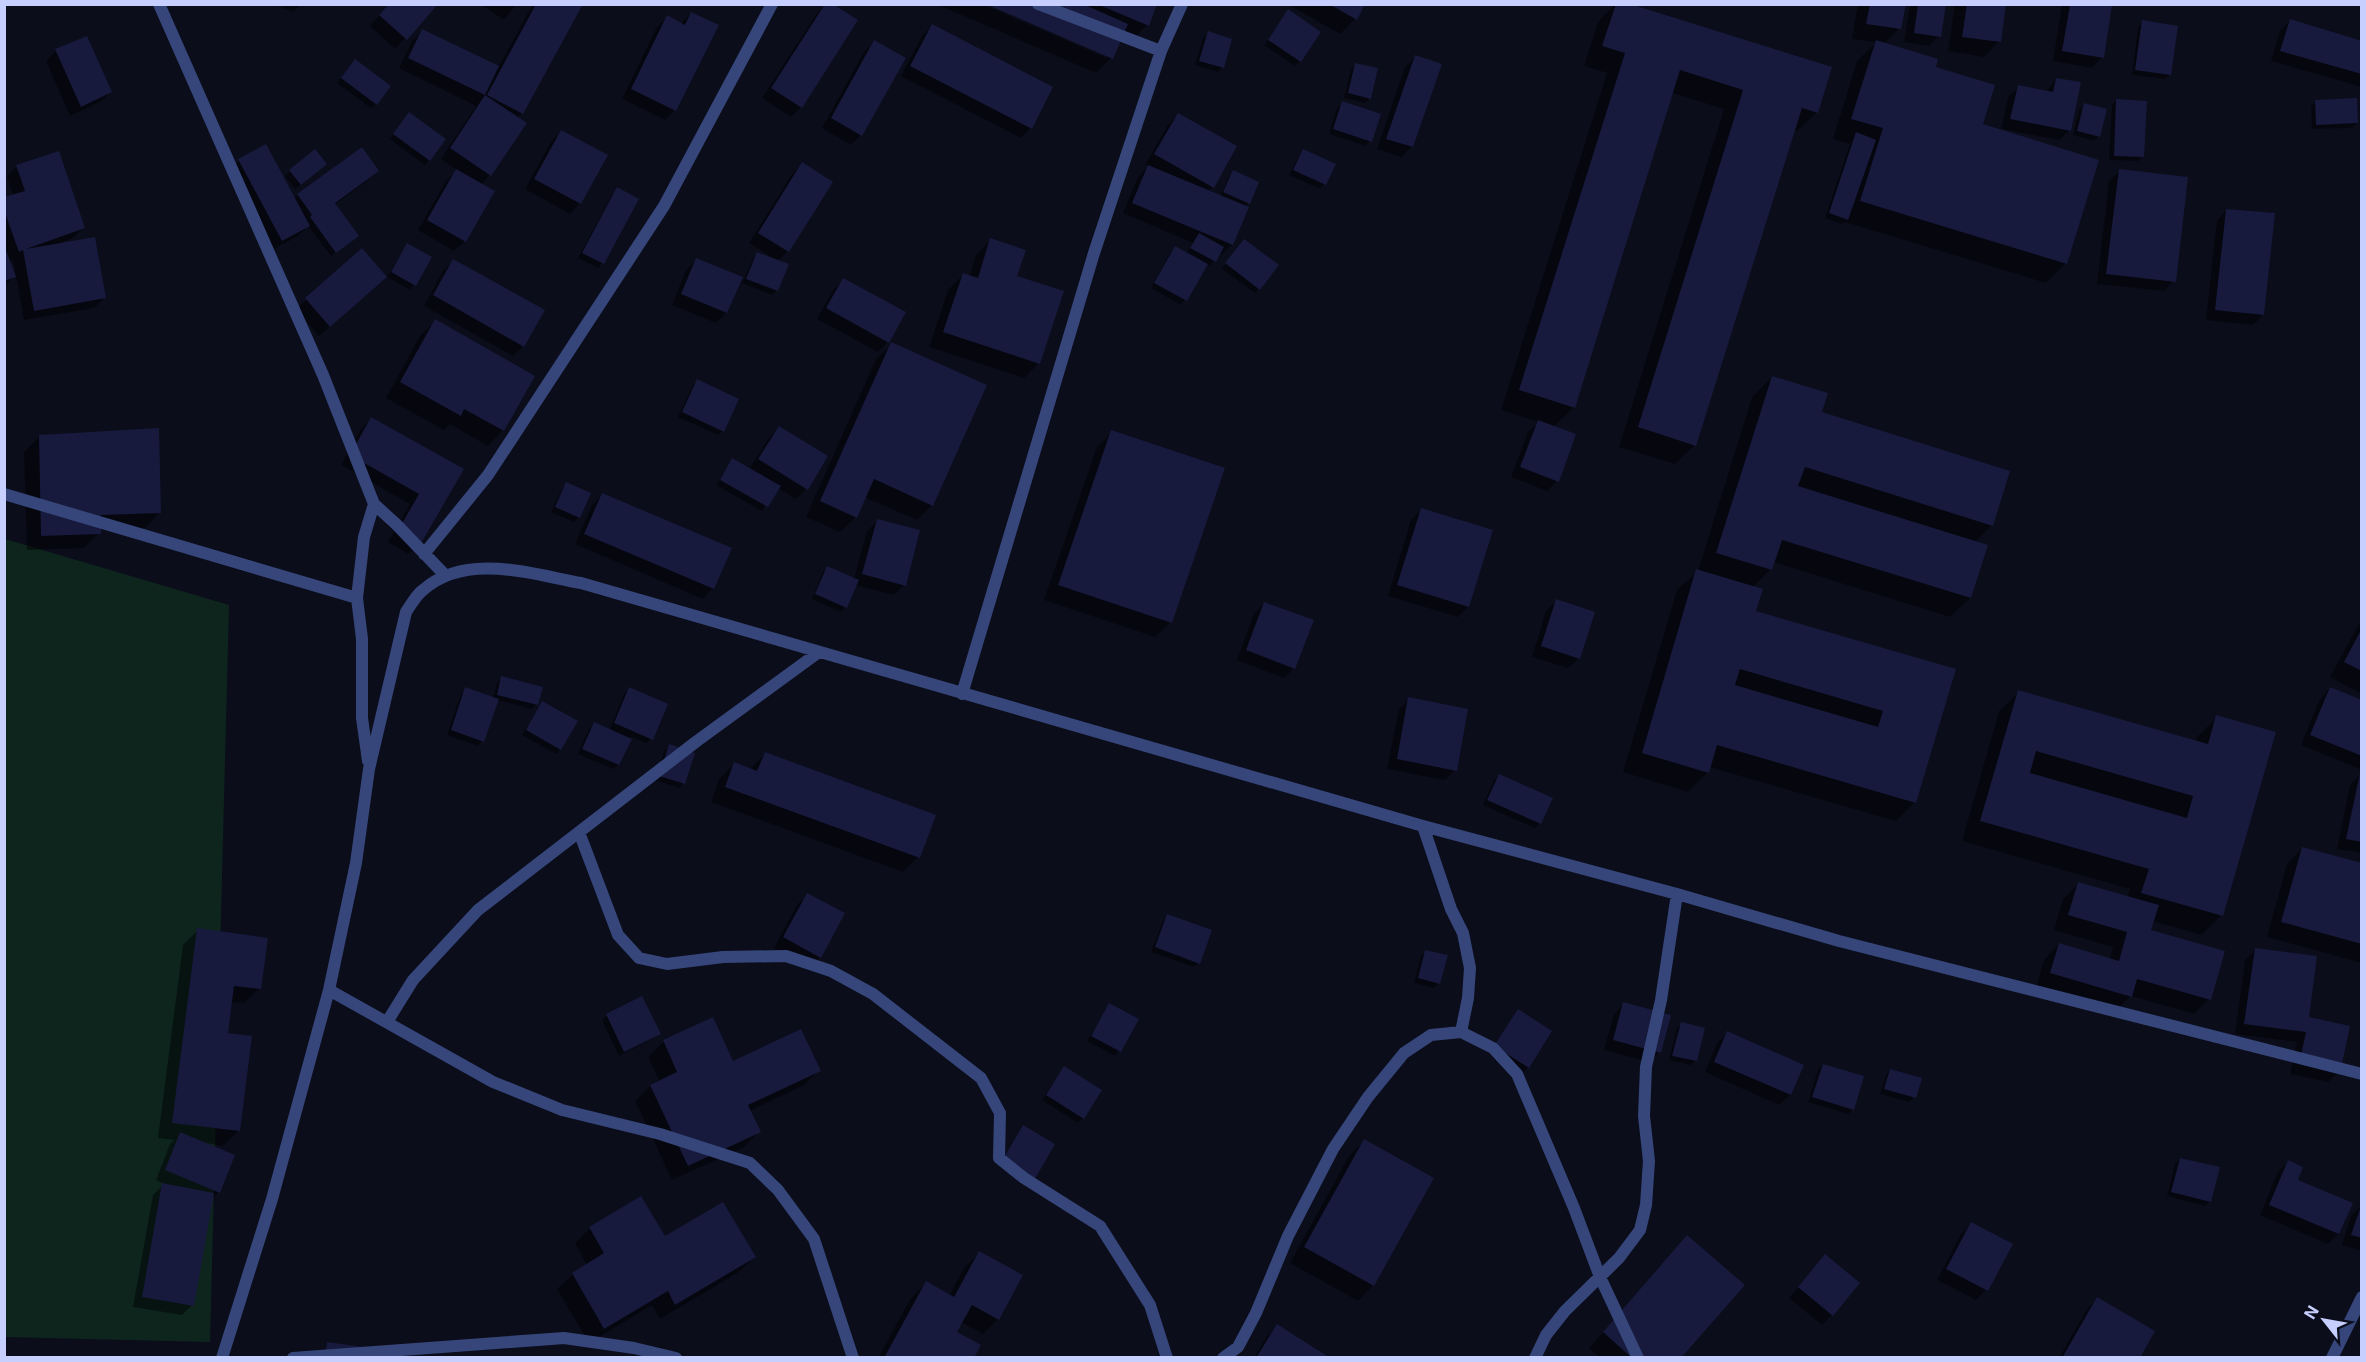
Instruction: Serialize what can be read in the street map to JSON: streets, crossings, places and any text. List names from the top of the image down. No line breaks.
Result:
{"north":"top left"}
